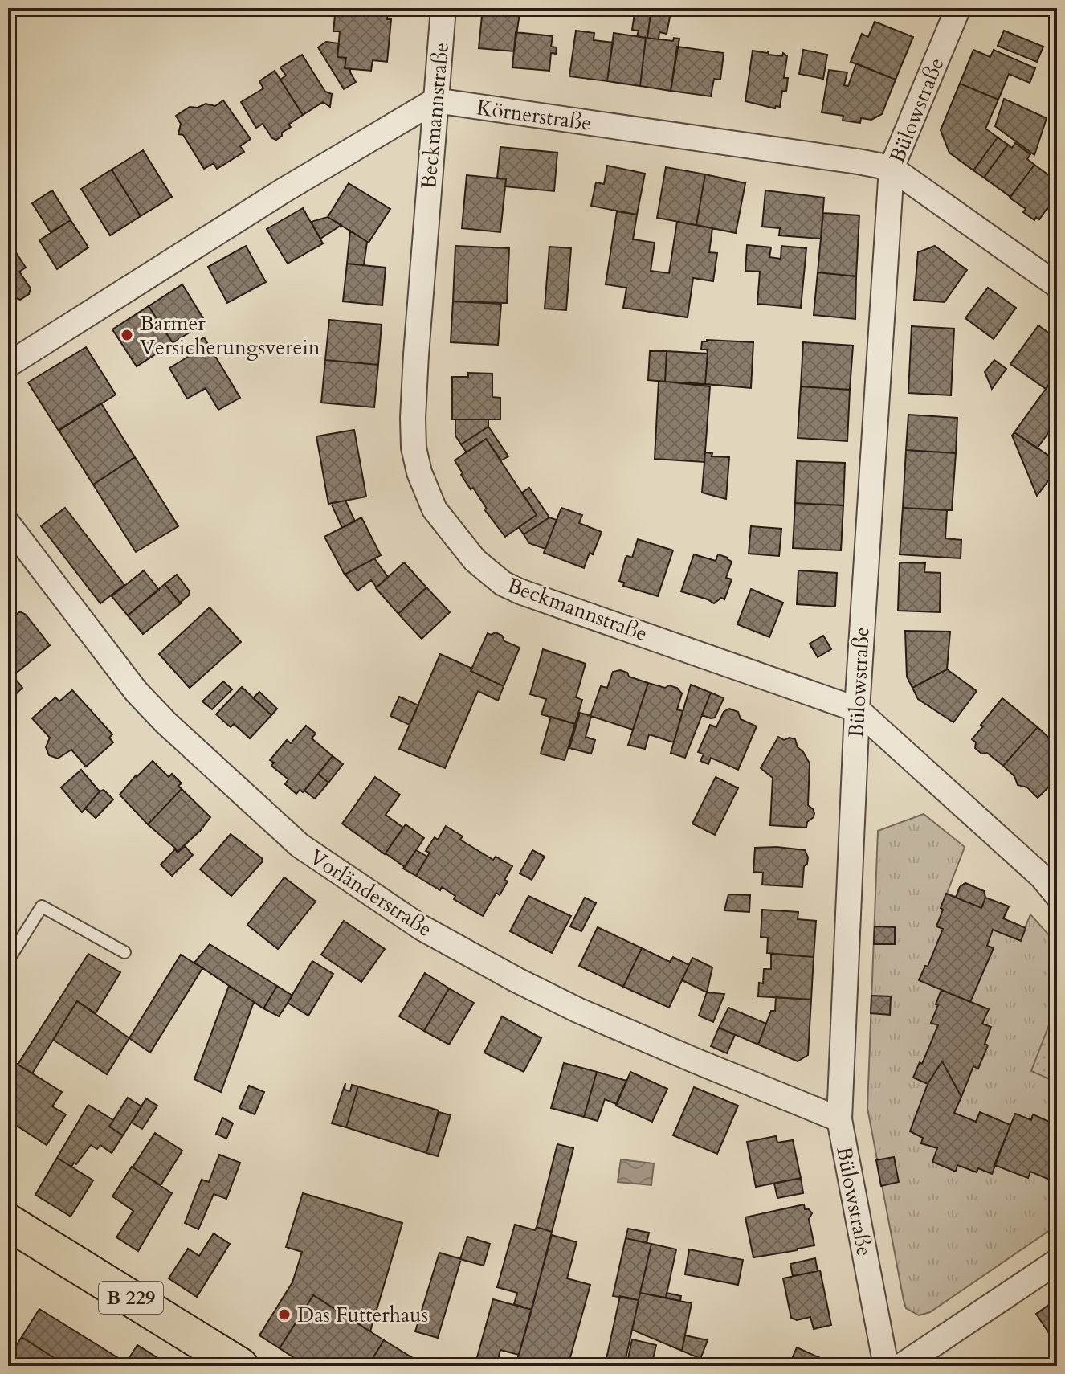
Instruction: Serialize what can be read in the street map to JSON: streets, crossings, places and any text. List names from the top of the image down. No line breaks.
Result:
{"streets":{"main road":["B 229"],"street":["Bülowstraße","Körnerstraße","Beckmannstraße","Vorländerstraße"]},"crossings":[["Bülowstraße","Körnerstraße"],["Bülowstraße","Beckmannstraße"],["Bülowstraße","Vorländerstraße"],["Körnerstraße","Beckmannstraße"]],"places":["Barmer Versicherungsverein","Das Futterhaus"]}
